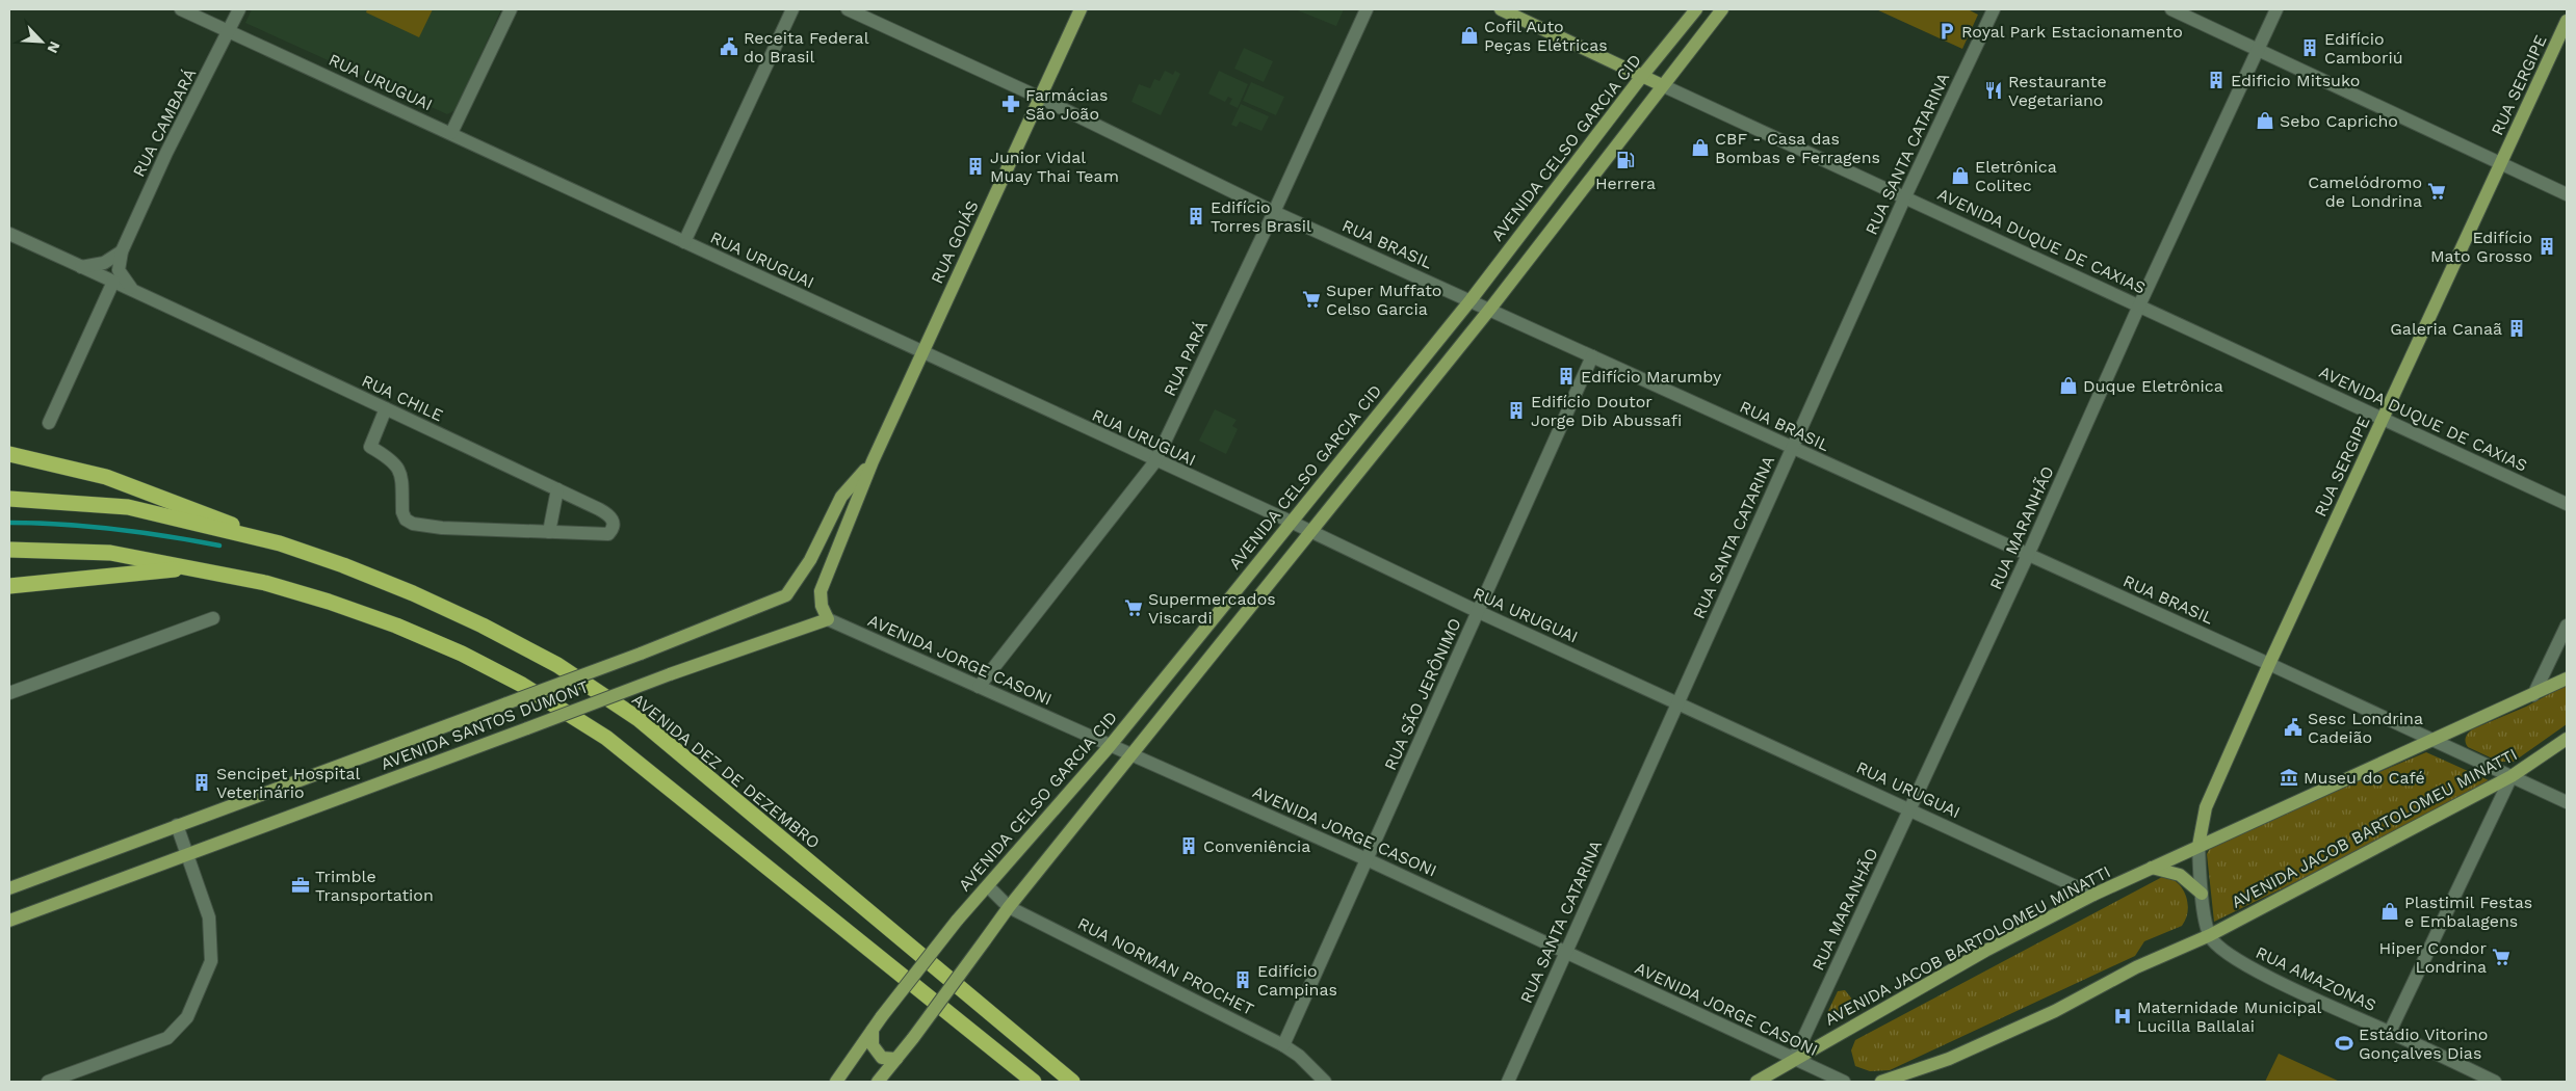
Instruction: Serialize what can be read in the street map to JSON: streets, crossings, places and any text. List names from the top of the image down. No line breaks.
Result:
{"streets":{"highway":["AVENIDA DEZ DE DEZEMBRO"],"main road":["RUA SERGIPE","AVENIDA CELSO GARCIA CID","AVENIDA DUQUE DE CAXIAS","RUA GOIÁS","AVENIDA SANTOS DUMONT","AVENIDA JACOB BARTOLOMEU MINATTI"],"street":["RUA URUGUAI","RUA CAMBARÁ","RUA SANTA CATARINA","RUA BRASIL","RUA PARÁ","RUA CHILE","RUA MARANHÃO","AVENIDA JORGE CASONI","RUA SÃO JERÔNIMO","RUA NORMAN PROCHET","RUA AMAZONAS"]},"crossings":[["RUA URUGUAI","RUA CAMBARÁ"],["RUA URUGUAI","AVENIDA CELSO GARCIA CID"],["RUA URUGUAI","RUA SANTA CATARINA"],["RUA URUGUAI","RUA GOIÁS"],["RUA URUGUAI","RUA PARÁ"],["RUA URUGUAI","RUA MARANHÃO"],["RUA URUGUAI","RUA SÃO JERÔNIMO"],["RUA URUGUAI","AVENIDA JACOB BARTOLOMEU MINATTI"],["RUA SERGIPE","AVENIDA DUQUE DE CAXIAS"],["RUA SERGIPE","RUA BRASIL"],["RUA SERGIPE","AVENIDA JACOB BARTOLOMEU MINATTI"],["RUA CAMBARÁ","RUA CHILE"],["AVENIDA CELSO GARCIA CID","AVENIDA DUQUE DE CAXIAS"],["AVENIDA CELSO GARCIA CID","RUA BRASIL"],["AVENIDA CELSO GARCIA CID","AVENIDA JORGE CASONI"],["AVENIDA CELSO GARCIA CID","RUA NORMAN PROCHET"],["RUA SANTA CATARINA","AVENIDA DUQUE DE CAXIAS"],["RUA SANTA CATARINA","RUA BRASIL"],["RUA SANTA CATARINA","AVENIDA JORGE CASONI"],["AVENIDA DUQUE DE CAXIAS","RUA MARANHÃO"],["RUA GOIÁS","RUA BRASIL"],["RUA GOIÁS","AVENIDA JORGE CASONI"],["RUA GOIÁS","AVENIDA SANTOS DUMONT"],["RUA BRASIL","RUA PARÁ"],["RUA BRASIL","RUA MARANHÃO"],["RUA BRASIL","RUA SÃO JERÔNIMO"],["RUA BRASIL","AVENIDA JACOB BARTOLOMEU MINATTI"],["RUA PARÁ","AVENIDA JORGE CASONI"],["RUA MARANHÃO","AVENIDA JORGE CASONI"],["RUA MARANHÃO","AVENIDA JACOB BARTOLOMEU MINATTI"],["AVENIDA JORGE CASONI","RUA SÃO JERÔNIMO"],["AVENIDA JORGE CASONI","AVENIDA SANTOS DUMONT"],["AVENIDA JORGE CASONI","AVENIDA JACOB BARTOLOMEU MINATTI"],["RUA SÃO JERÔNIMO","RUA NORMAN PROCHET"],["AVENIDA JACOB BARTOLOMEU MINATTI","RUA AMAZONAS"]],"places":{"parking":["Royal Park Estacionamento"],"shop":["Cofil Auto Peças Elétricas","Sebo Capricho","CBF - Casa das Bombas e Ferragens","Eletrônica Colitec","Duque Eletrônica","Plastimil Festas e Embalagens"],"public building":["Receita Federal do Brasil","Sesc Londrina Cadeião"],"building":["Edifício Camboriú","Edificio Mitsuko","Junior Vidal Muay Thai Team","Edifício Torres Brasil","Edifício Mato Grosso","Galeria Canaã","Edifício Marumby","Edifício Doutor Jorge Dib Abussafi","Sencipet Hospital Veterinário","Conveniência","Edifício Campinas"],"restaurant":["Restaurante Vegetariano"],"pharmacy":["Farmácias São João"],"fuel station":["Herrera"],"supermarket":["Camelódromo de Londrina","Super Muffato Celso Garcia","Supermercados Viscardi","Hiper Condor Londrina"],"museum":["Museu do Café"],"office":["Trimble Transportation"],"hospital":["Maternidade Municipal Lucilla Ballalai"],"sports":["Estádio Vitorino Gonçalves Dias"]},"north":"bottom right"}
